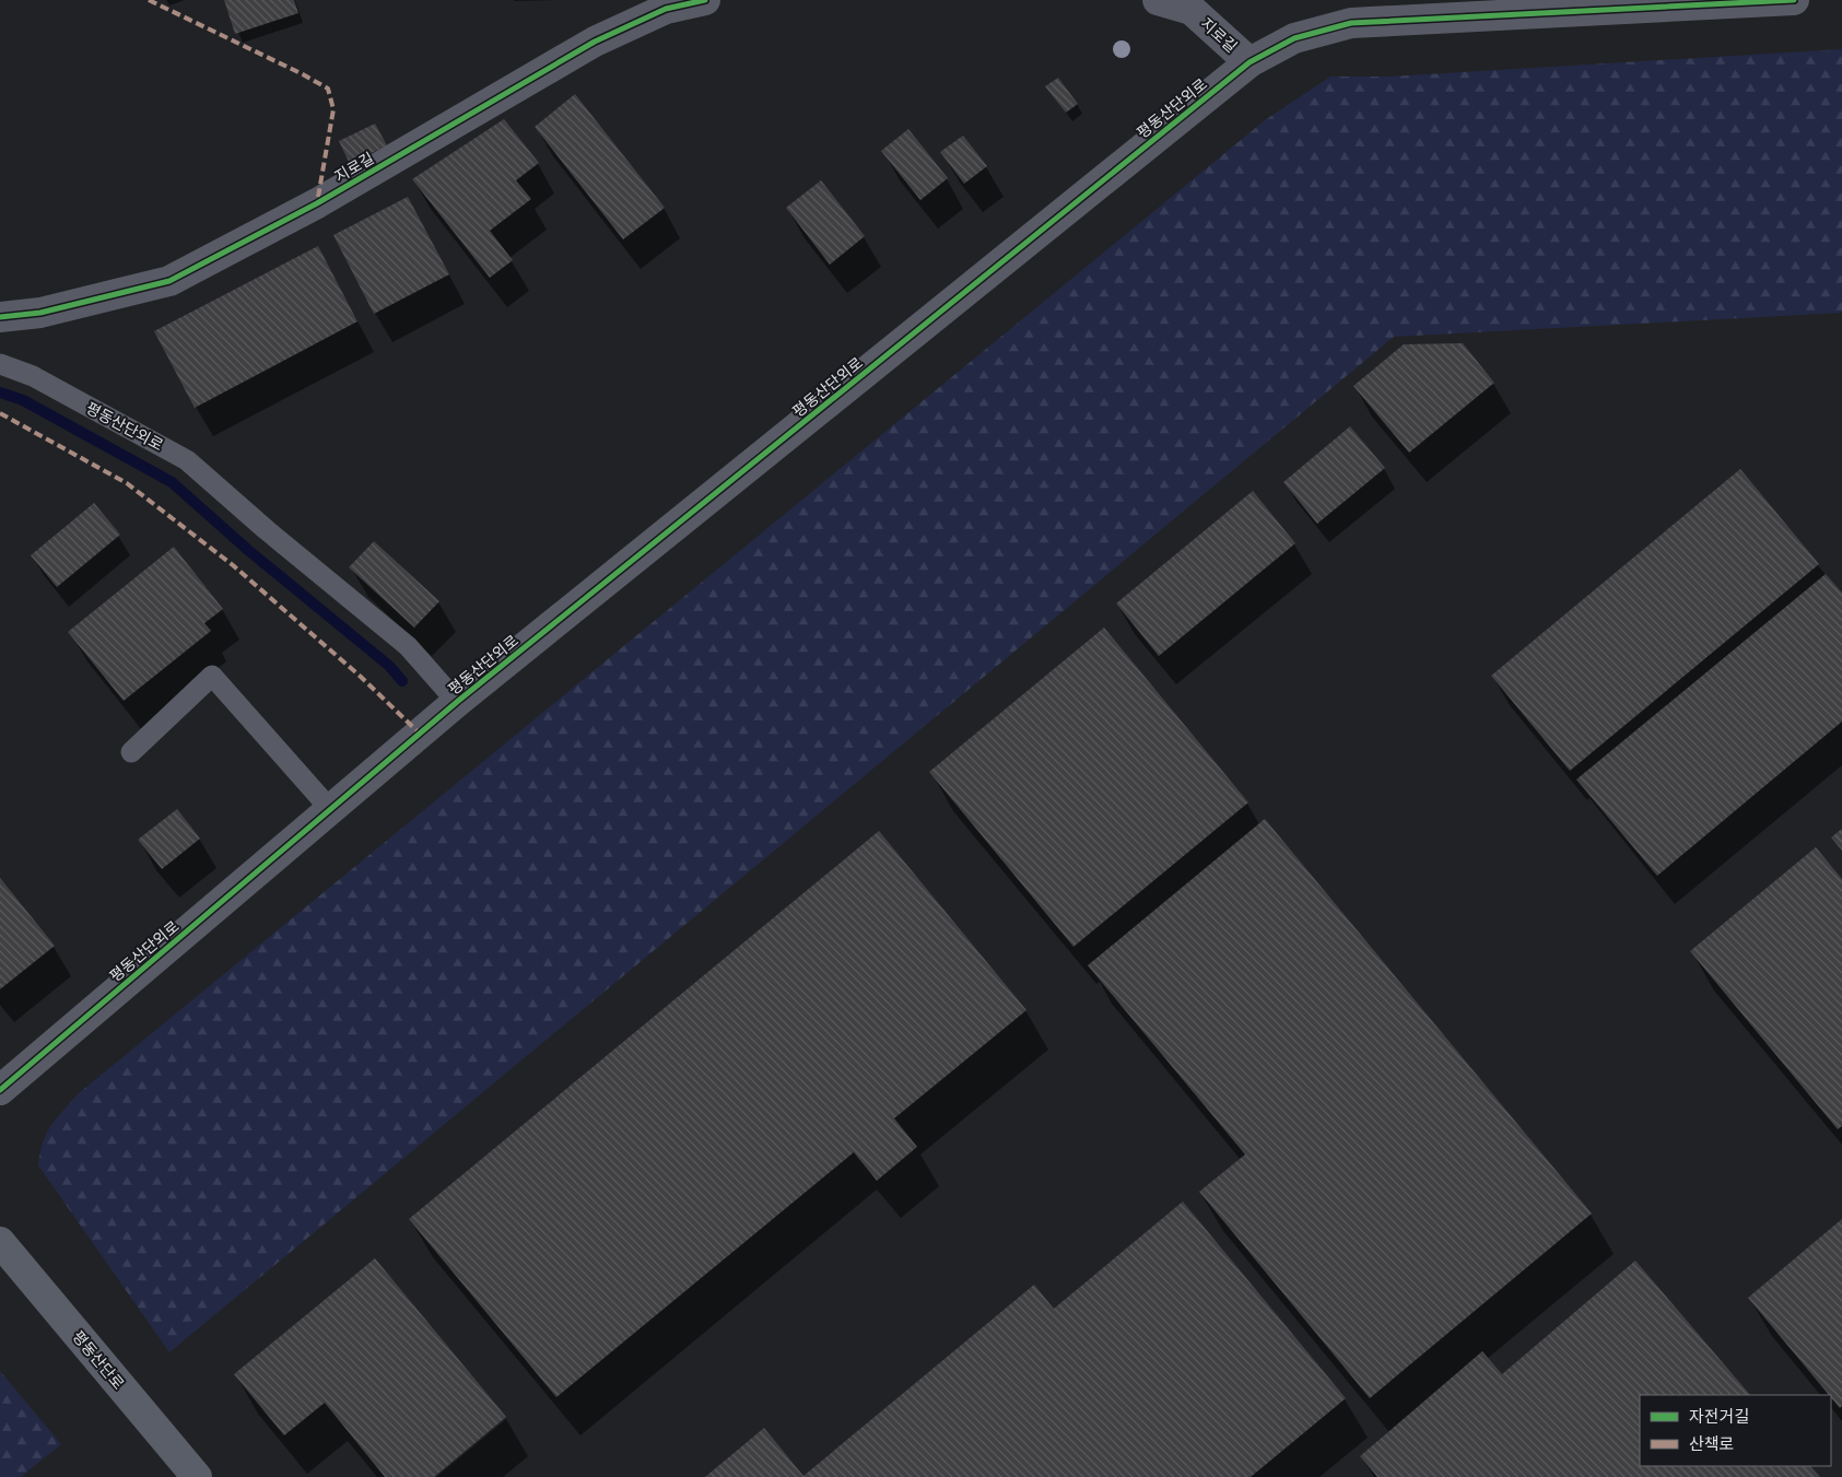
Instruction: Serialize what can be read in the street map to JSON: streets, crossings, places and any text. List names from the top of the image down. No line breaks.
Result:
{"streets":{"street":["지로길","평동산단외로","평동산단로"]},"crossings":[["지로길","평동산단외로"]],"legend":["자전거길","산책로"]}
